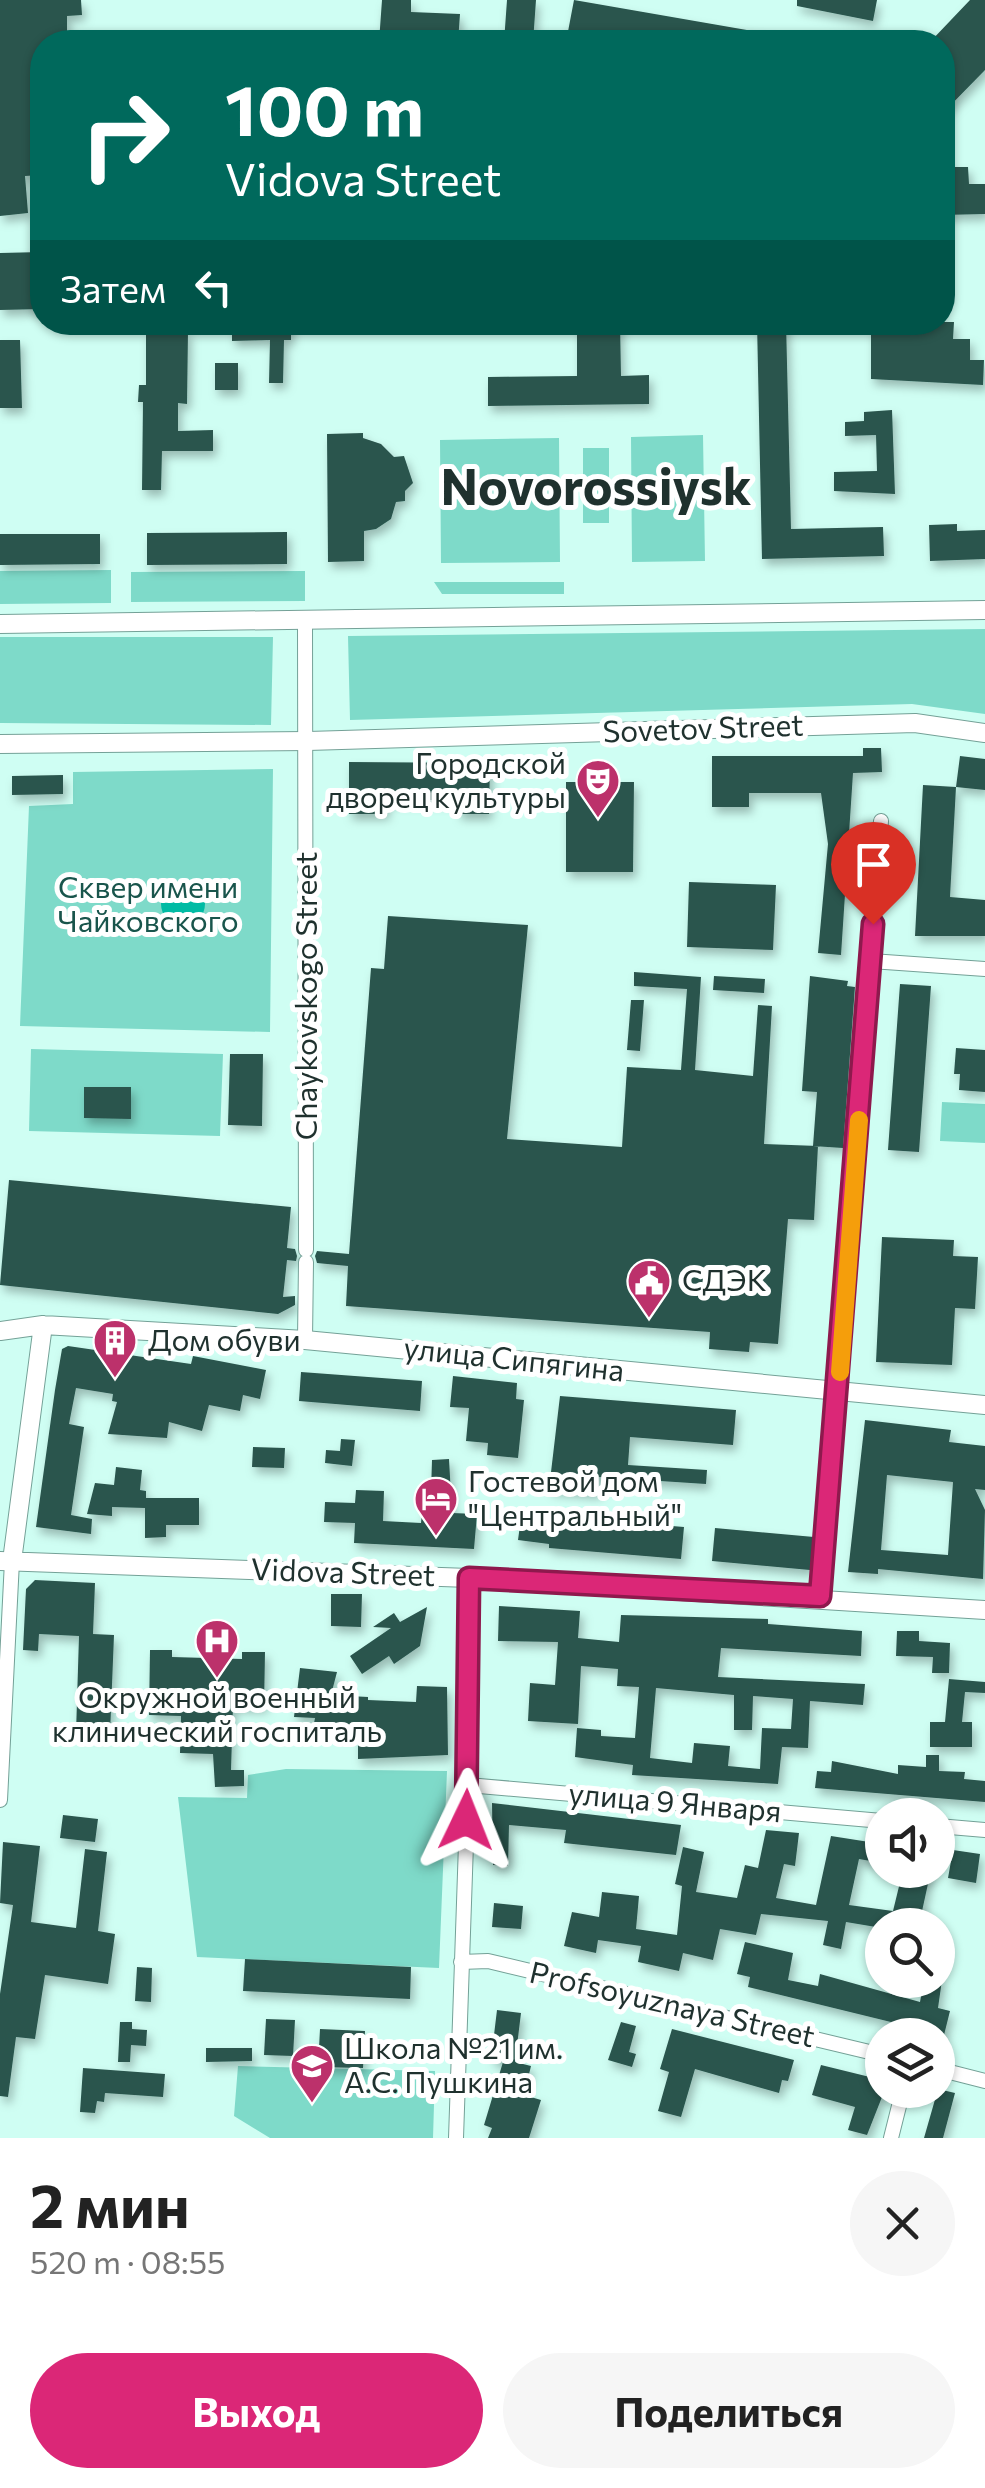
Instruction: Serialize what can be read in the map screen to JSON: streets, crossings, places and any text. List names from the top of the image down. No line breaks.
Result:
{"streets":{"street":["Sovetov Street","Chaykovskogo Street","улица Сипягина","Vidova Street","улица 9 Января","Profsoyuznaya Street"]},"crossings":[["Sovetov Street","Chaykovskogo Street"],["Chaykovskogo Street","улица Сипягина"]],"districts":["Novorossiysk"],"parks":["Сквер имени Чайковского"],"places":{"theatre":["Городской дворец культуры"],"public building":["СДЭК"],"building":["Дом обуви"],"hotel":["Гостевой дом \"Центральный\""],"hospital":["Окружной военный клинический госпиталь"],"school or university":["Школа №21 им. А.С. Пушкина"]},"page":{"turn":["100 m","Vidova Street"],"then":"Затем","heading":["2 мин","520 m · 08:55"],"buttons":["Выход","Поделиться"]}}
